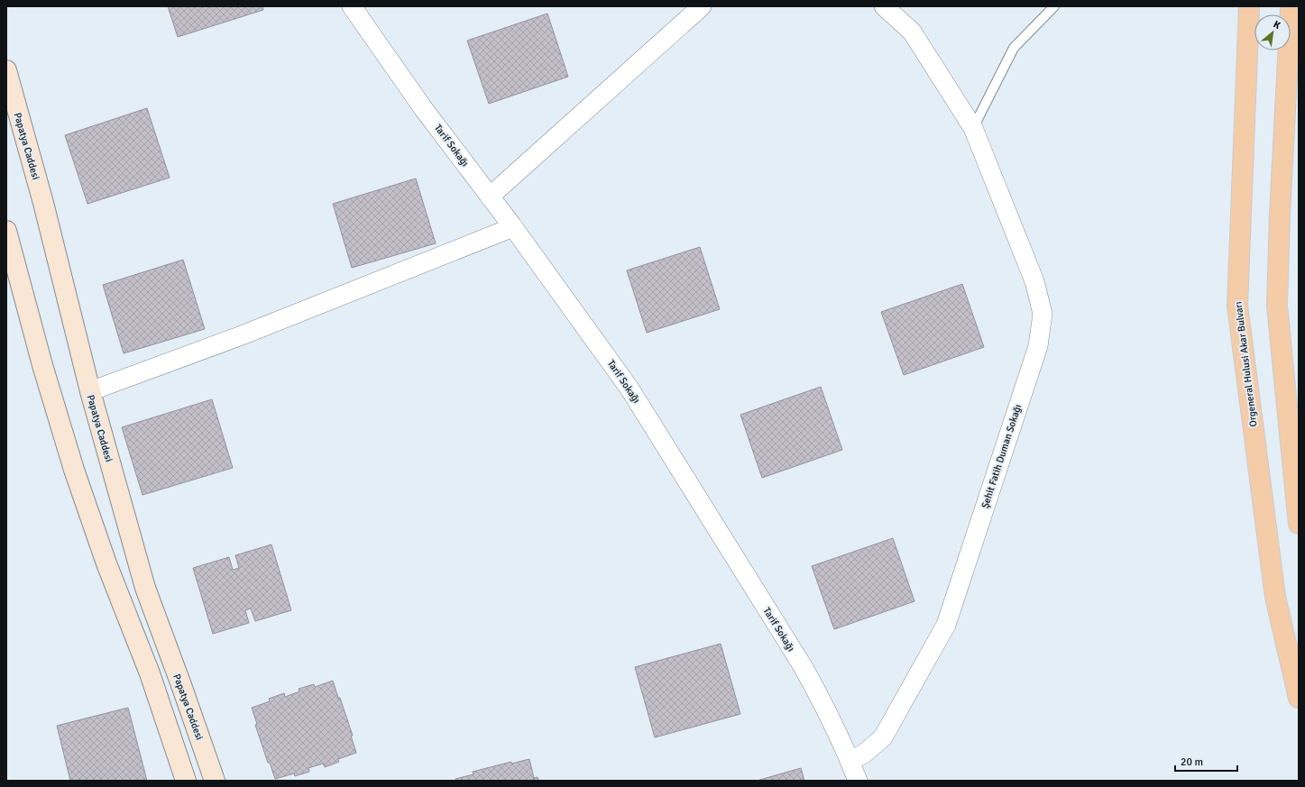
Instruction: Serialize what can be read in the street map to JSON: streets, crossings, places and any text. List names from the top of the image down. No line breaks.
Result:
{"streets":{"main road":["Orgeneral Hulusi Akar Bulvarı"],"street":["Tarif Sokağı","Papatya Caddesi","Şehit Fatih Duman Sokağı"]},"crossings":[["Tarif Sokağı","Şehit Fatih Duman Sokağı"]],"scale_bar":"20 m","north":"top right"}
